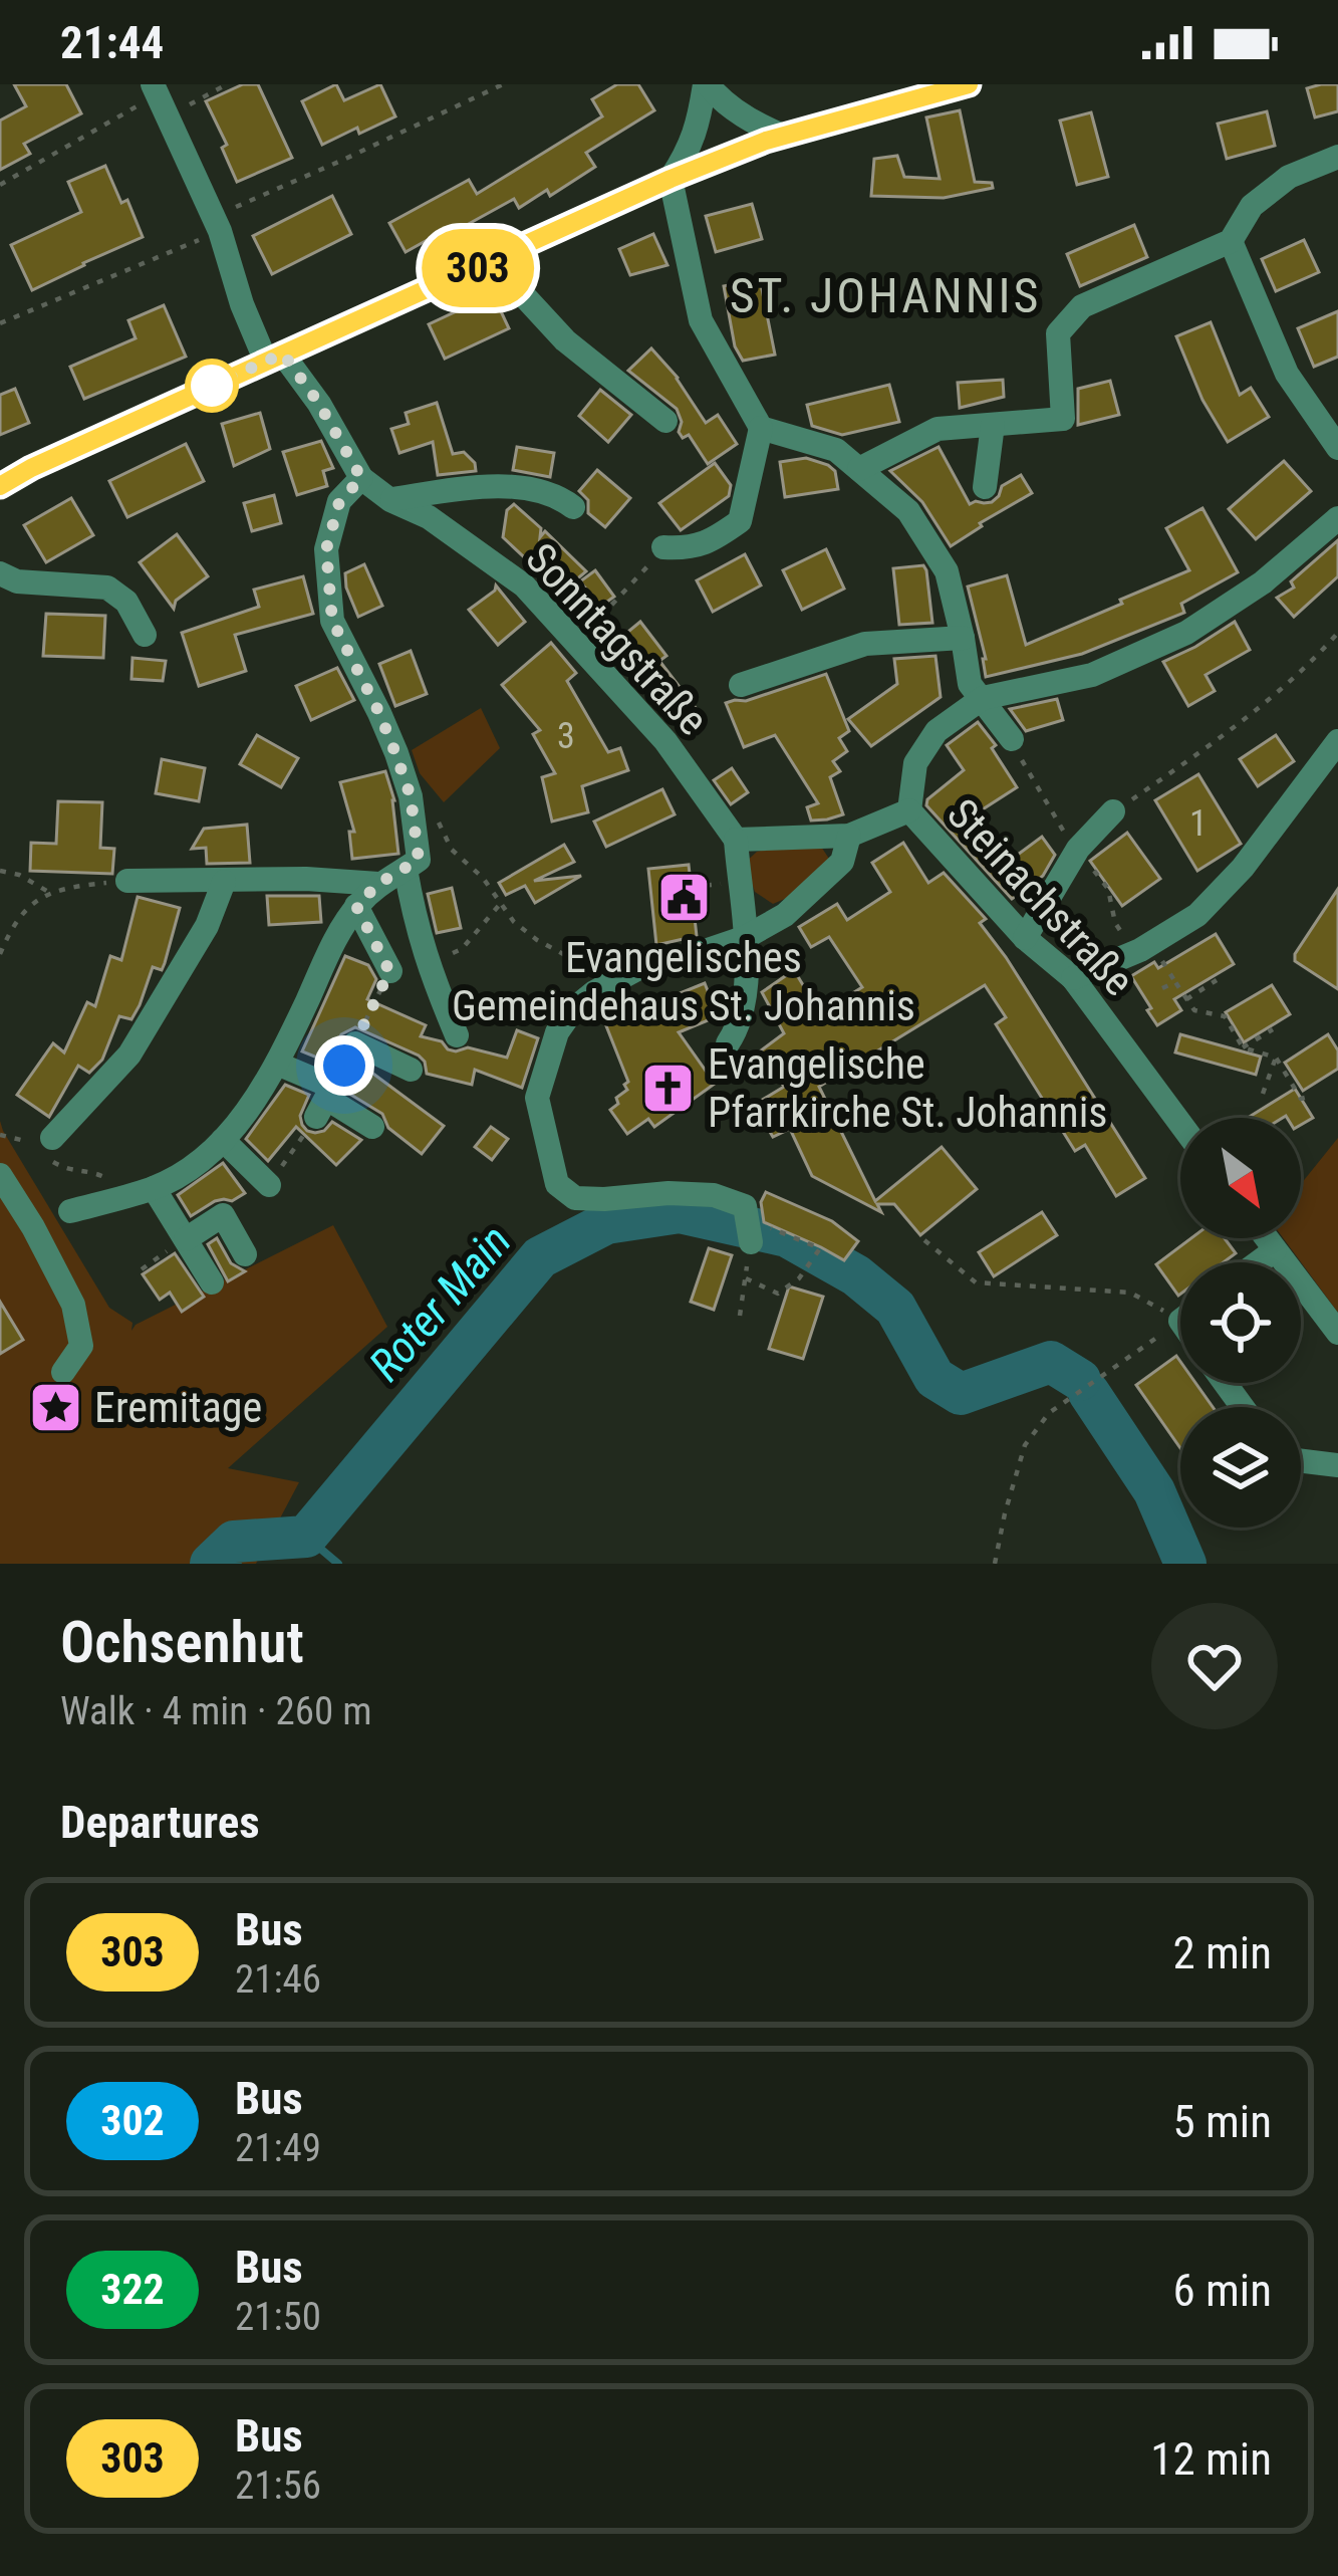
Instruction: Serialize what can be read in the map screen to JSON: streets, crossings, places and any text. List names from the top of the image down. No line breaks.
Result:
{"streets":{"street":["Sonntagstraße","Steinachstraße"]},"districts":["ST. JOHANNIS"],"water":["Roter Main"],"places":{"public building":["Evangelisches Gemeindehaus St. Johannis"],"church":["Evangelische Pfarrkirche St. Johannis"],"place":["Eremitage"]},"lines":["bus line 303"],"house_numbers":["3","1"],"north":"bottom right","page":{"status":"21:44","on_map":"303","heading":[["Ochsenhut","Walk · 4 min · 260 m"],"Departures"],"list":[{"mark":"303","name":"Bus","note":"21:46","value":"2 min"},{"mark":"302","name":"Bus","note":"21:49","value":"5 min"},{"mark":"322","name":"Bus","note":"21:50","value":"6 min"},{"mark":"303","name":"Bus","note":"21:56","value":"12 min"}]}}
